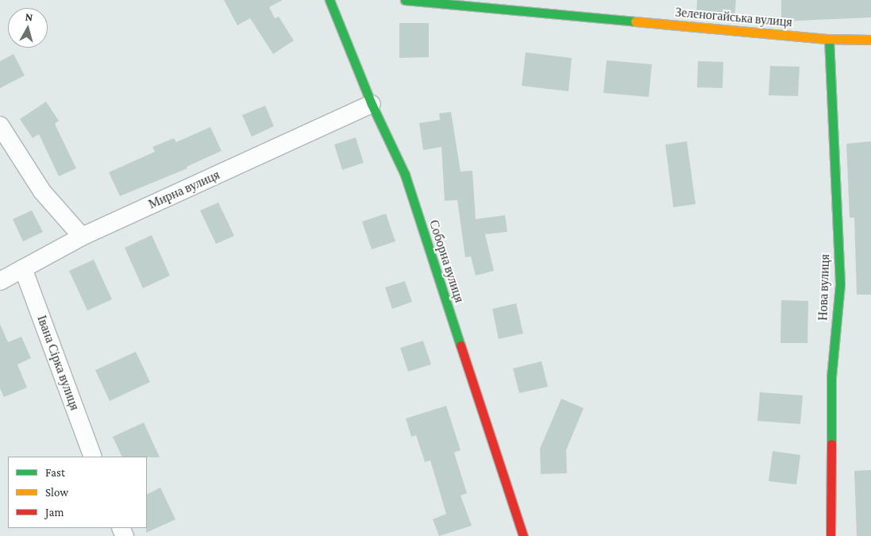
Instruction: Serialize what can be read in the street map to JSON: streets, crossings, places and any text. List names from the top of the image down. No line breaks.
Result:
{"streets":{"street":["Зеленогайська вулиця","Мирна вулиця","Соборна вулиця","Нова вулиця","Івана Сірка вулиця"]},"crossings":[["Зеленогайська вулиця","Нова вулиця"],["Мирна вулиця","Соборна вулиця"],["Мирна вулиця","Івана Сірка вулиця"]],"legend":["Fast","Slow","Jam"],"north":"top"}
